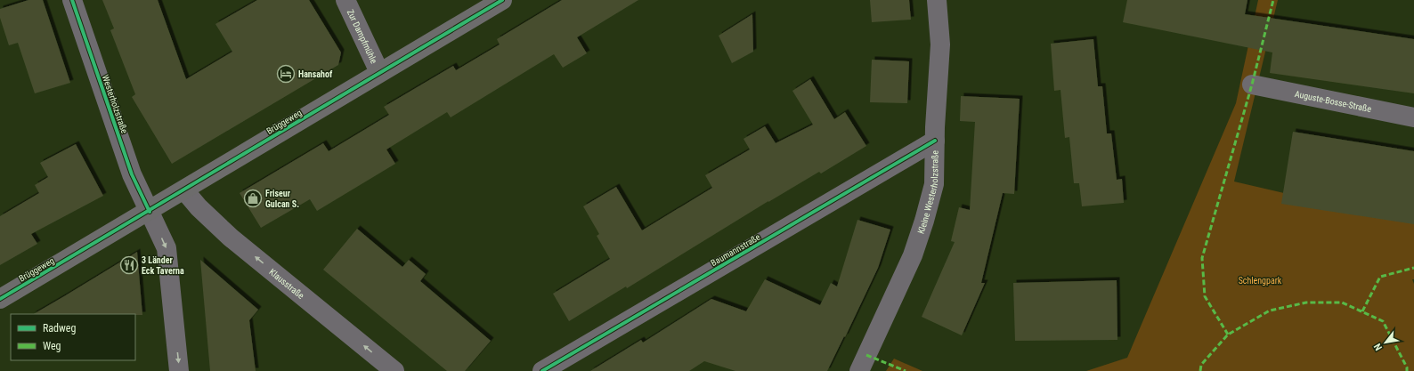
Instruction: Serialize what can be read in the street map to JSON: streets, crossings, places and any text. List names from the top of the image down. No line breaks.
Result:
{"streets":{"street":["Zur Dampfmühle","Auguste-Bosse-Straße","Westerholzstraße","Brüggeweg","Kleine Westerholzstraße","Baumannstraße","Klausstraße"]},"crossings":[["Zur Dampfmühle","Brüggeweg"],["Westerholzstraße","Brüggeweg"],["Brüggeweg","Klausstraße"],["Kleine Westerholzstraße","Baumannstraße"]],"one_way":["Westerholzstraße","Klausstraße"],"parks":["Schlengpark"],"places":{"hotel":["Hansahof"],"shop":["Friseur Gulcan S."],"restaurant":["3 Länder Eck Taverna"]},"legend":["Radweg","Weg"],"north":"bottom left"}
